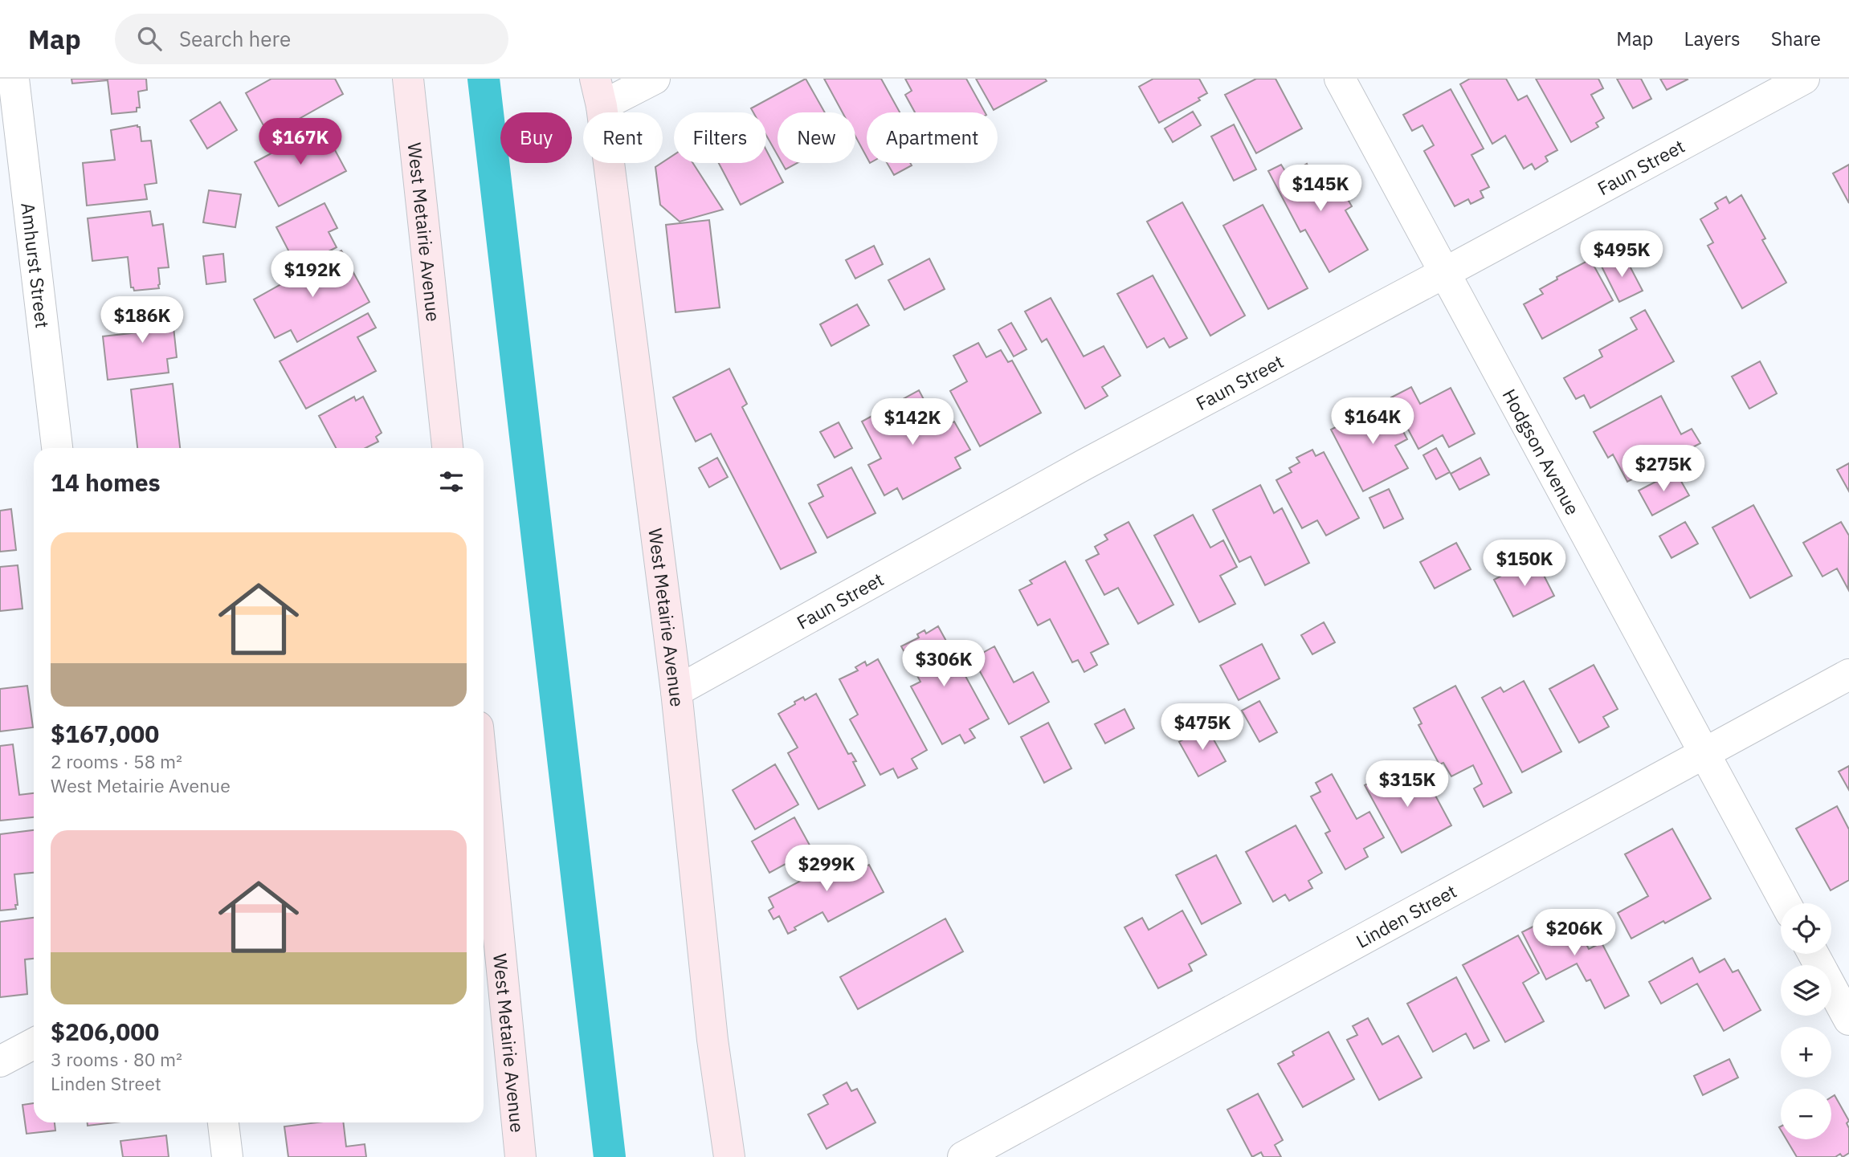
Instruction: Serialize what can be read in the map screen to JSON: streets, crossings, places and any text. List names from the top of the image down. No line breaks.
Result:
{"streets":{"main road":["West Metairie Avenue"],"street":["Faun Street","Amhurst Street","Hodgson Avenue","Linden Street"]},"crossings":[["Faun Street","West Metairie Avenue"],["Faun Street","Hodgson Avenue"],["Hodgson Avenue","Linden Street"]],"page":{"header":"Map","search":"Search here","nav":["Map","Layers","Share"],"chip":["Buy","Rent","Filters","New","Apartment"],"price":["$167K","$145K","$495K","$192K","$186K","$164K","$142K","$275K","$150K","$306K","$475K","$315K","$299K","$206K"],"heading":"14 homes","list":[{"name":"$167,000","note":"2 rooms · 58 m² · West Metairie Avenue"},{"name":"$206,000","note":"3 rooms · 80 m² · Linden Street"}],"map_buttons":["+","−"]}}
